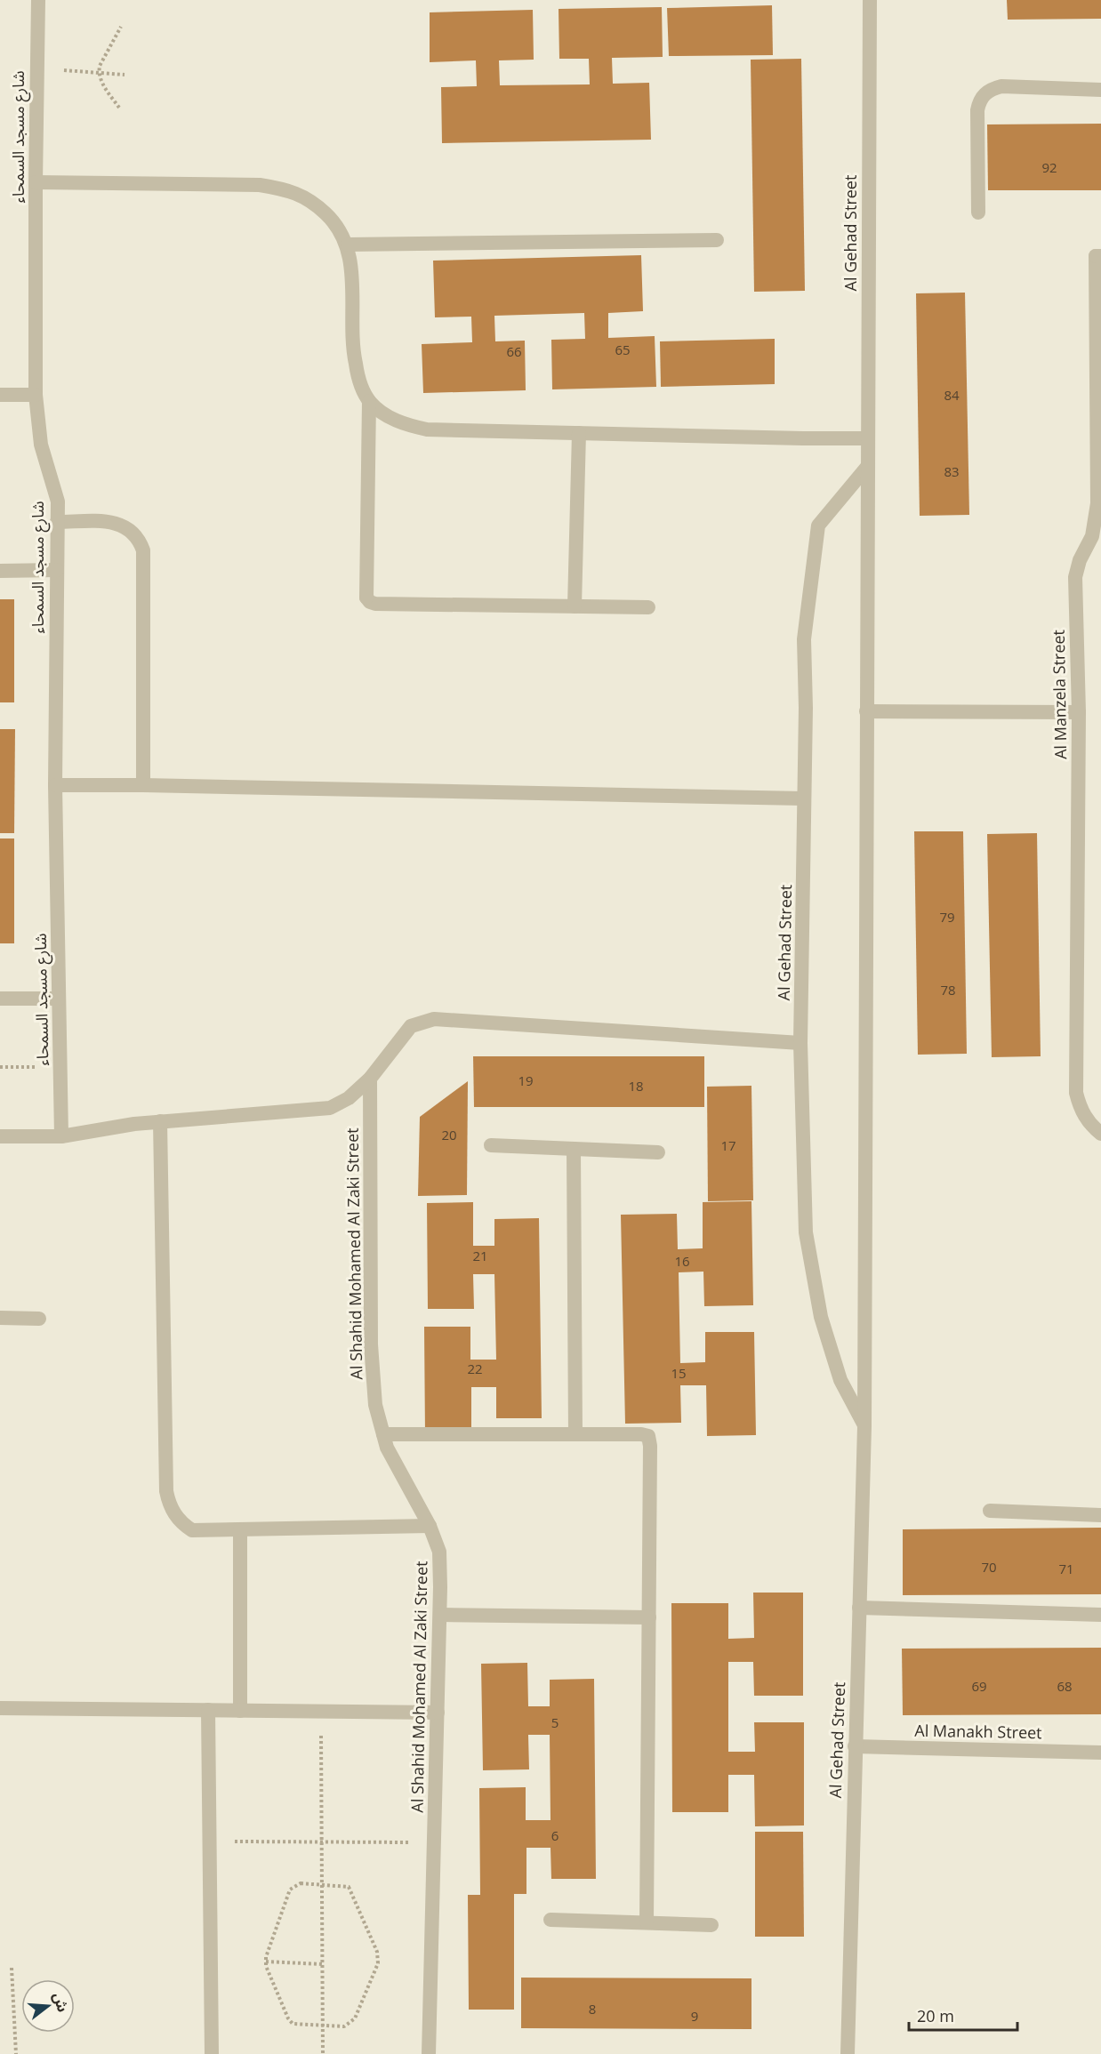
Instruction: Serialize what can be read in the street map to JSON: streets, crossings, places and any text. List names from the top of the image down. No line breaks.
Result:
{"streets":{"street":["شارع مسجد السمحاء","Al Gehad Street","Al Manzela Street","Al Shahid Mohamed Al Zaki Street","Al Manakh Street"]},"crossings":[["Al Gehad Street","Al Manakh Street"]],"house_numbers":["92","65","66","84","83","79","78","19","18","20","17","21","16","22","15","70","71","69","68","5","6","8","9"],"scale_bar":"20 m","north":"right"}
